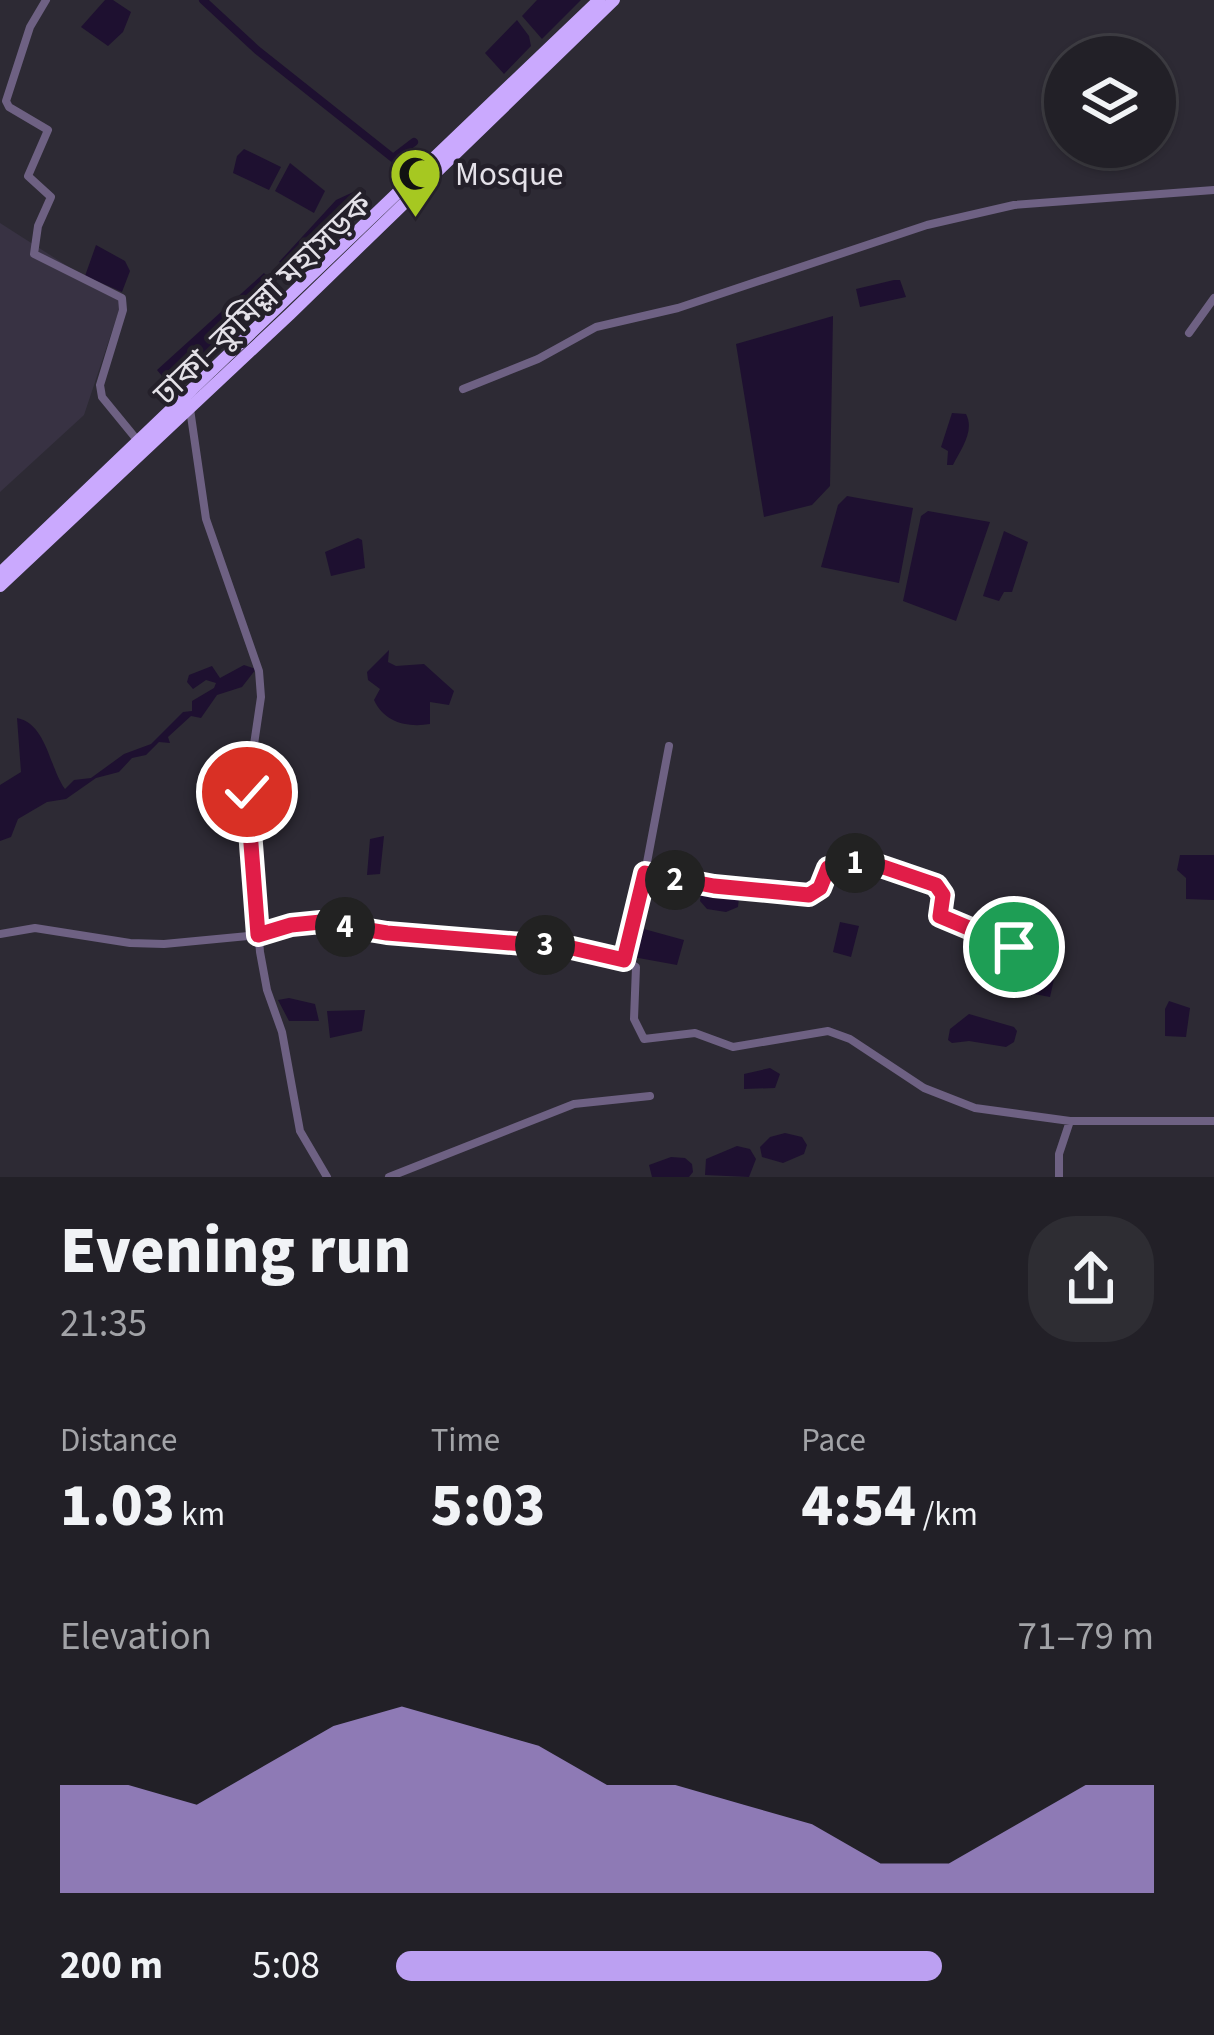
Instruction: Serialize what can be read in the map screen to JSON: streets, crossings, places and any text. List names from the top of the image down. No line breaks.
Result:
{"streets":{"highway":["ঢাকা–কুমিল্লা মহাসড়ক"]},"places":{"mosque":["Mosque"]},"page":{"pins":["1","2","4","3"],"heading":["Evening run","21:35"],"stats":[["Distance","1.03 km"],["Time","5:03"],["Pace","4:54 /km"]],"chart":["Elevation","71–79 m"],"list":[{"name":"200 m","note":"5:08"}]}}
